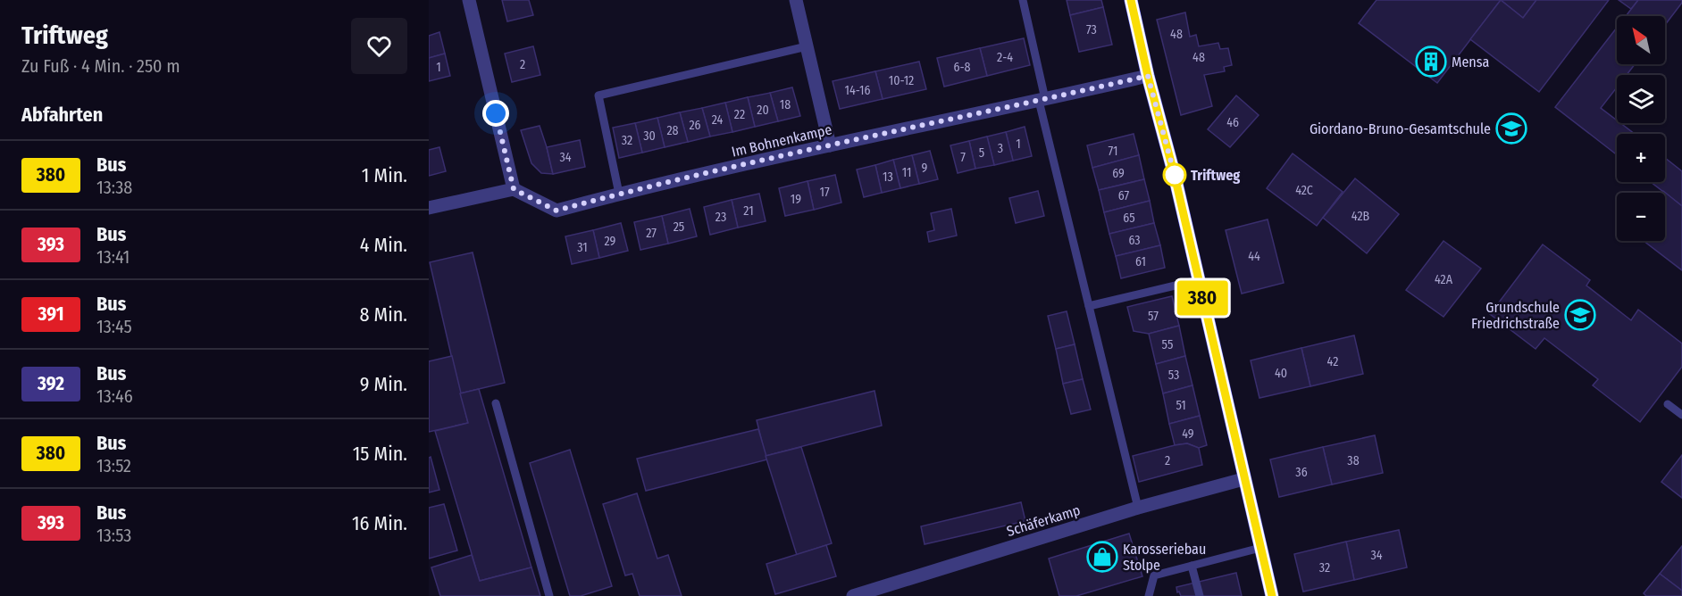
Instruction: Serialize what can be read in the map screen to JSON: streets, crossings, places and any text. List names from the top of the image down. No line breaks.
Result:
{"streets":{"street":["Im Bohnenkampe","Schäferkamp"]},"places":{"building":["Mensa"],"school or university":["Giordano-Bruno-Gesamtschule","Grundschule Friedrichstraße"],"other":["Triftweg"],"shop":["Karosseriebau Stolpe"]},"lines":["bus line 380"],"house_numbers":["73","48","2-4","48","2","1","6-8","10-12","14-16","18","20","22","24","46","26","28","30","32","1","3","71","5","34","7","9","11","69","13","42C","17","67","19","21","42B","23","65","25","27","63","29","31","44","61","42A","57","55","42","40","53","51","49","2","38","36","34","32"],"north":"top left","page":{"heading":[["Triftweg","Zu Fuß · 4 Min. · 250 m"],"Abfahrten"],"on_map":"380","map_buttons":["+","−"],"list":[{"mark":"380","name":"Bus","note":"13:38","value":"1 Min."},{"mark":"393","name":"Bus","note":"13:41","value":"4 Min."},{"mark":"391","name":"Bus","note":"13:45","value":"8 Min."},{"mark":"392","name":"Bus","note":"13:46","value":"9 Min."},{"mark":"380","name":"Bus","note":"13:52","value":"15 Min."},{"mark":"393","name":"Bus","note":"13:53","value":"16 Min."}]}}
